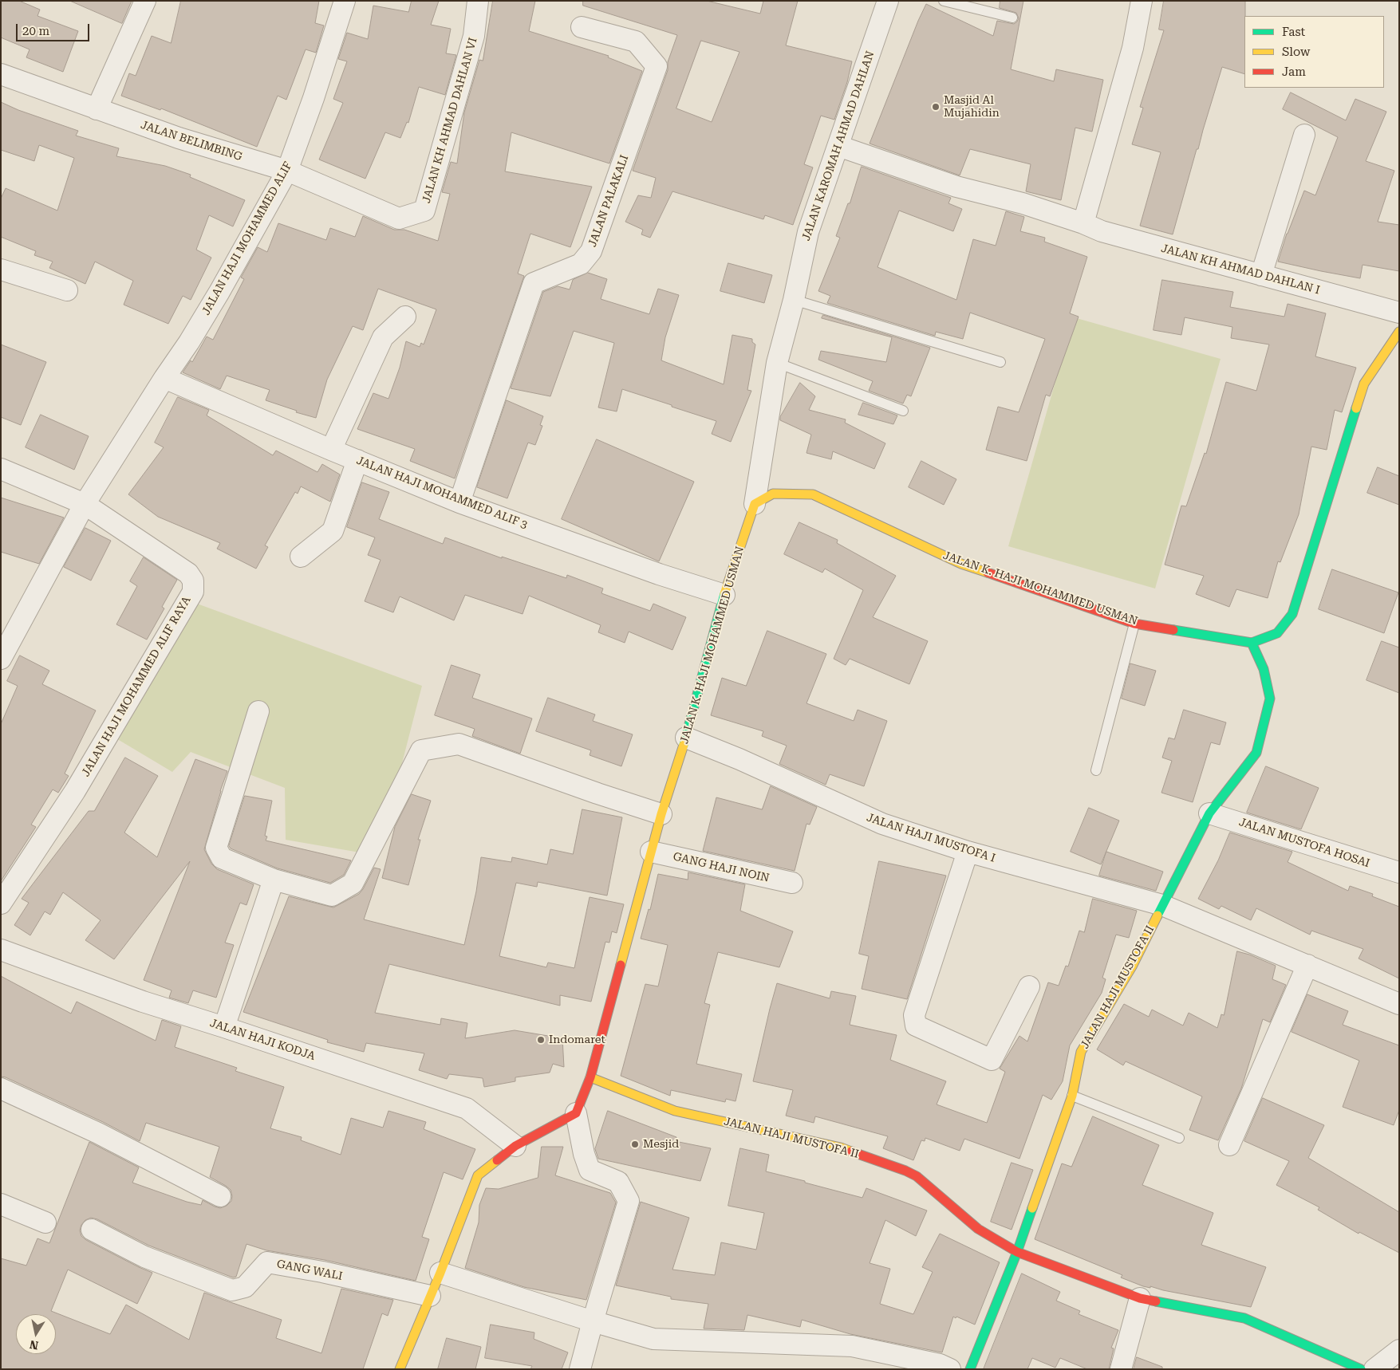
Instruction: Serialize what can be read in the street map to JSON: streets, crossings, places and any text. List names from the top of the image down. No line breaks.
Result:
{"streets":{"street":["JALAN KH AHMAD DAHLAN VI","JALAN BELIMBING","JALAN KAROMAH AHMAD DAHLAN","JALAN PALAKALI","JALAN HAJI MOHAMMED ALIF","JALAN KH AHMAD DAHLAN I","JALAN HAJI MOHAMMED ALIF 3","JALAN K. HAJI MOHAMMED USMAN","JALAN HAJI MOHAMMED ALIF RAYA","JALAN HAJI MUSTOFA I","JALAN MUSTOFA HOSAI","GANG HAJI NOIN","JALAN HAJI MUSTOFA II","JALAN HAJI KODJA","GANG WALI"]},"crossings":[["JALAN KH AHMAD DAHLAN VI","JALAN BELIMBING"],["JALAN KH AHMAD DAHLAN VI","JALAN HAJI MOHAMMED ALIF"],["JALAN BELIMBING","JALAN HAJI MOHAMMED ALIF"],["JALAN KAROMAH AHMAD DAHLAN","JALAN KH AHMAD DAHLAN I"],["JALAN KAROMAH AHMAD DAHLAN","JALAN K. HAJI MOHAMMED USMAN"],["JALAN PALAKALI","JALAN HAJI MOHAMMED ALIF 3"],["JALAN HAJI MOHAMMED ALIF","JALAN HAJI MOHAMMED ALIF 3"],["JALAN HAJI MOHAMMED ALIF","JALAN HAJI MOHAMMED ALIF RAYA"],["JALAN HAJI MOHAMMED ALIF 3","JALAN K. HAJI MOHAMMED USMAN"],["JALAN K. HAJI MOHAMMED USMAN","JALAN HAJI MUSTOFA I"],["JALAN K. HAJI MOHAMMED USMAN","GANG HAJI NOIN"],["JALAN K. HAJI MOHAMMED USMAN","JALAN HAJI MUSTOFA II"],["JALAN HAJI MUSTOFA I","JALAN HAJI MUSTOFA II"],["JALAN MUSTOFA HOSAI","JALAN HAJI MUSTOFA II"]],"places":["Masjid Al Mujahidin","Indomaret","Mesjid"],"legend":["Fast","Slow","Jam"],"scale_bar":"20 m","north":"bottom"}
